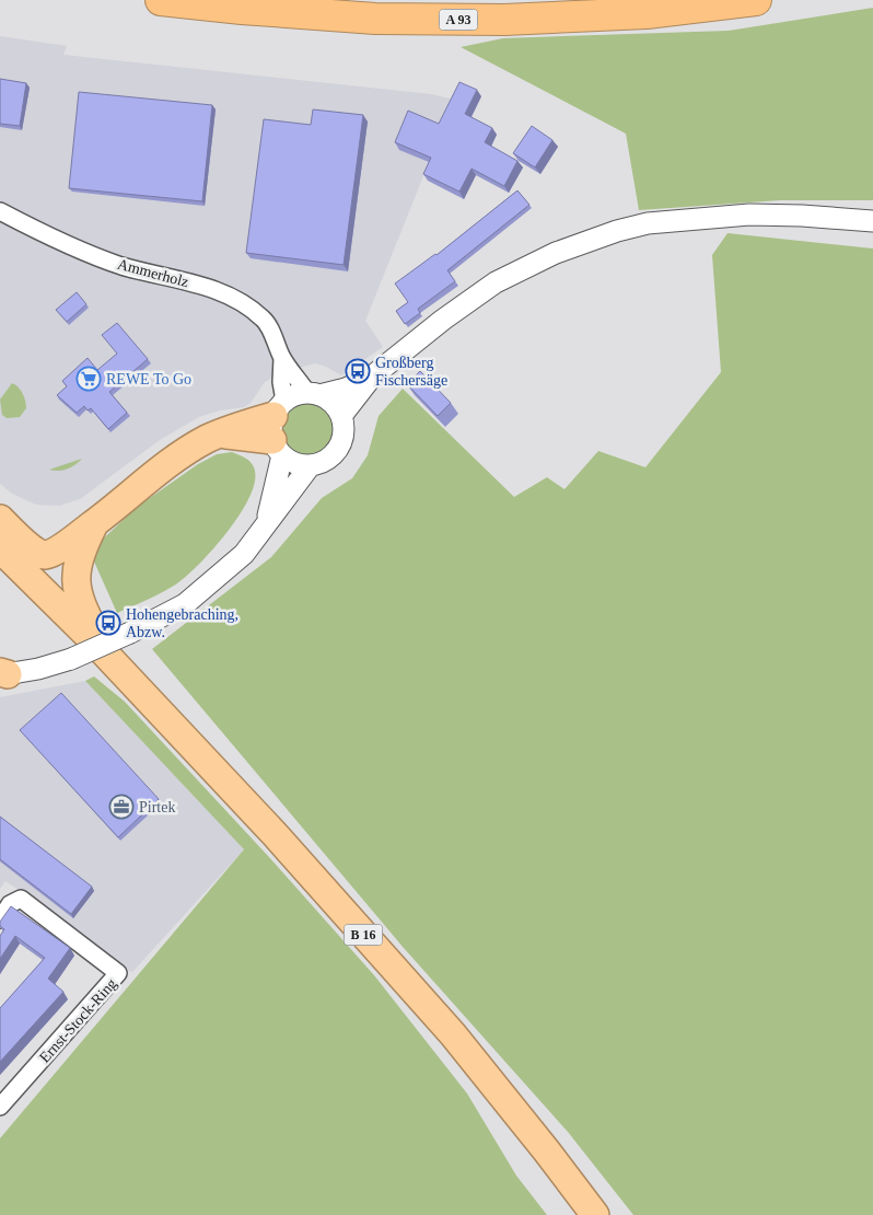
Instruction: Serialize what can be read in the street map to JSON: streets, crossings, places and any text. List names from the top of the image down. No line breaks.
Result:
{"streets":{"highway":["A 93","B 16"],"street":["Ammerholz","Ernst-Stock-Ring"]},"places":{"bus stop":["Großberg Fischersäge","Hohengebraching, Abzw."],"supermarket":["REWE To Go"],"office":["Pirtek"]}}
